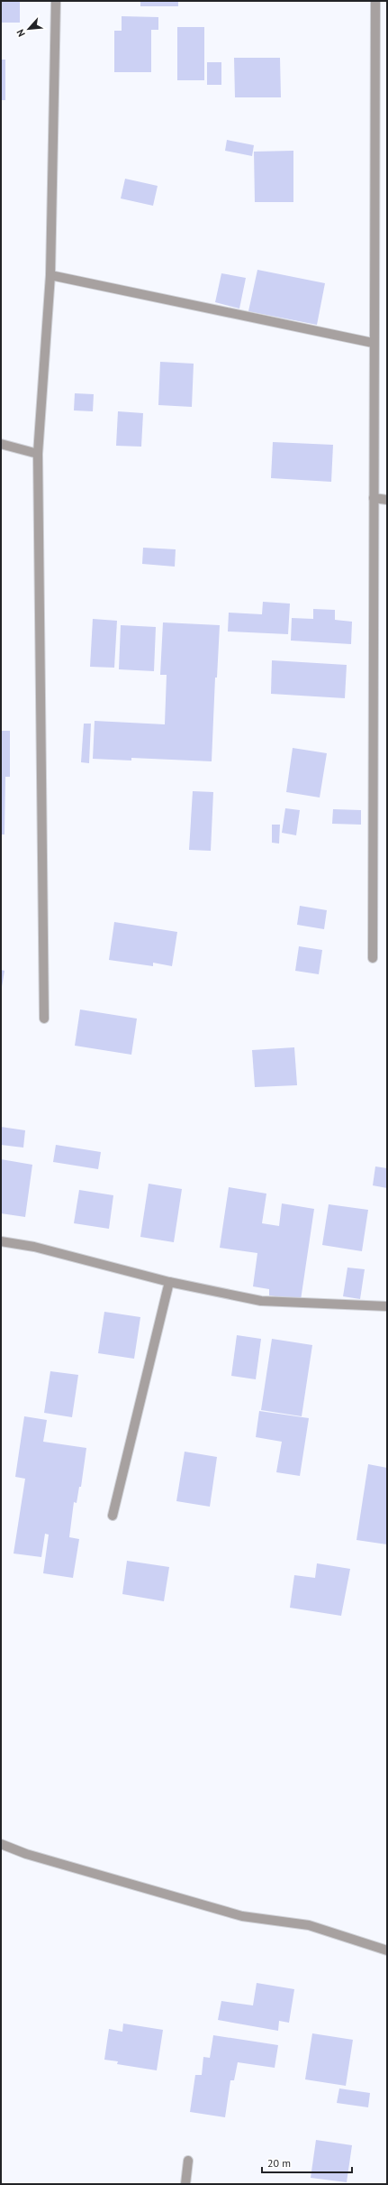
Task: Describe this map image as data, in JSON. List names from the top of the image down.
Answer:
{
  "scale_bar": "20 m",
  "north": "bottom left"
}
